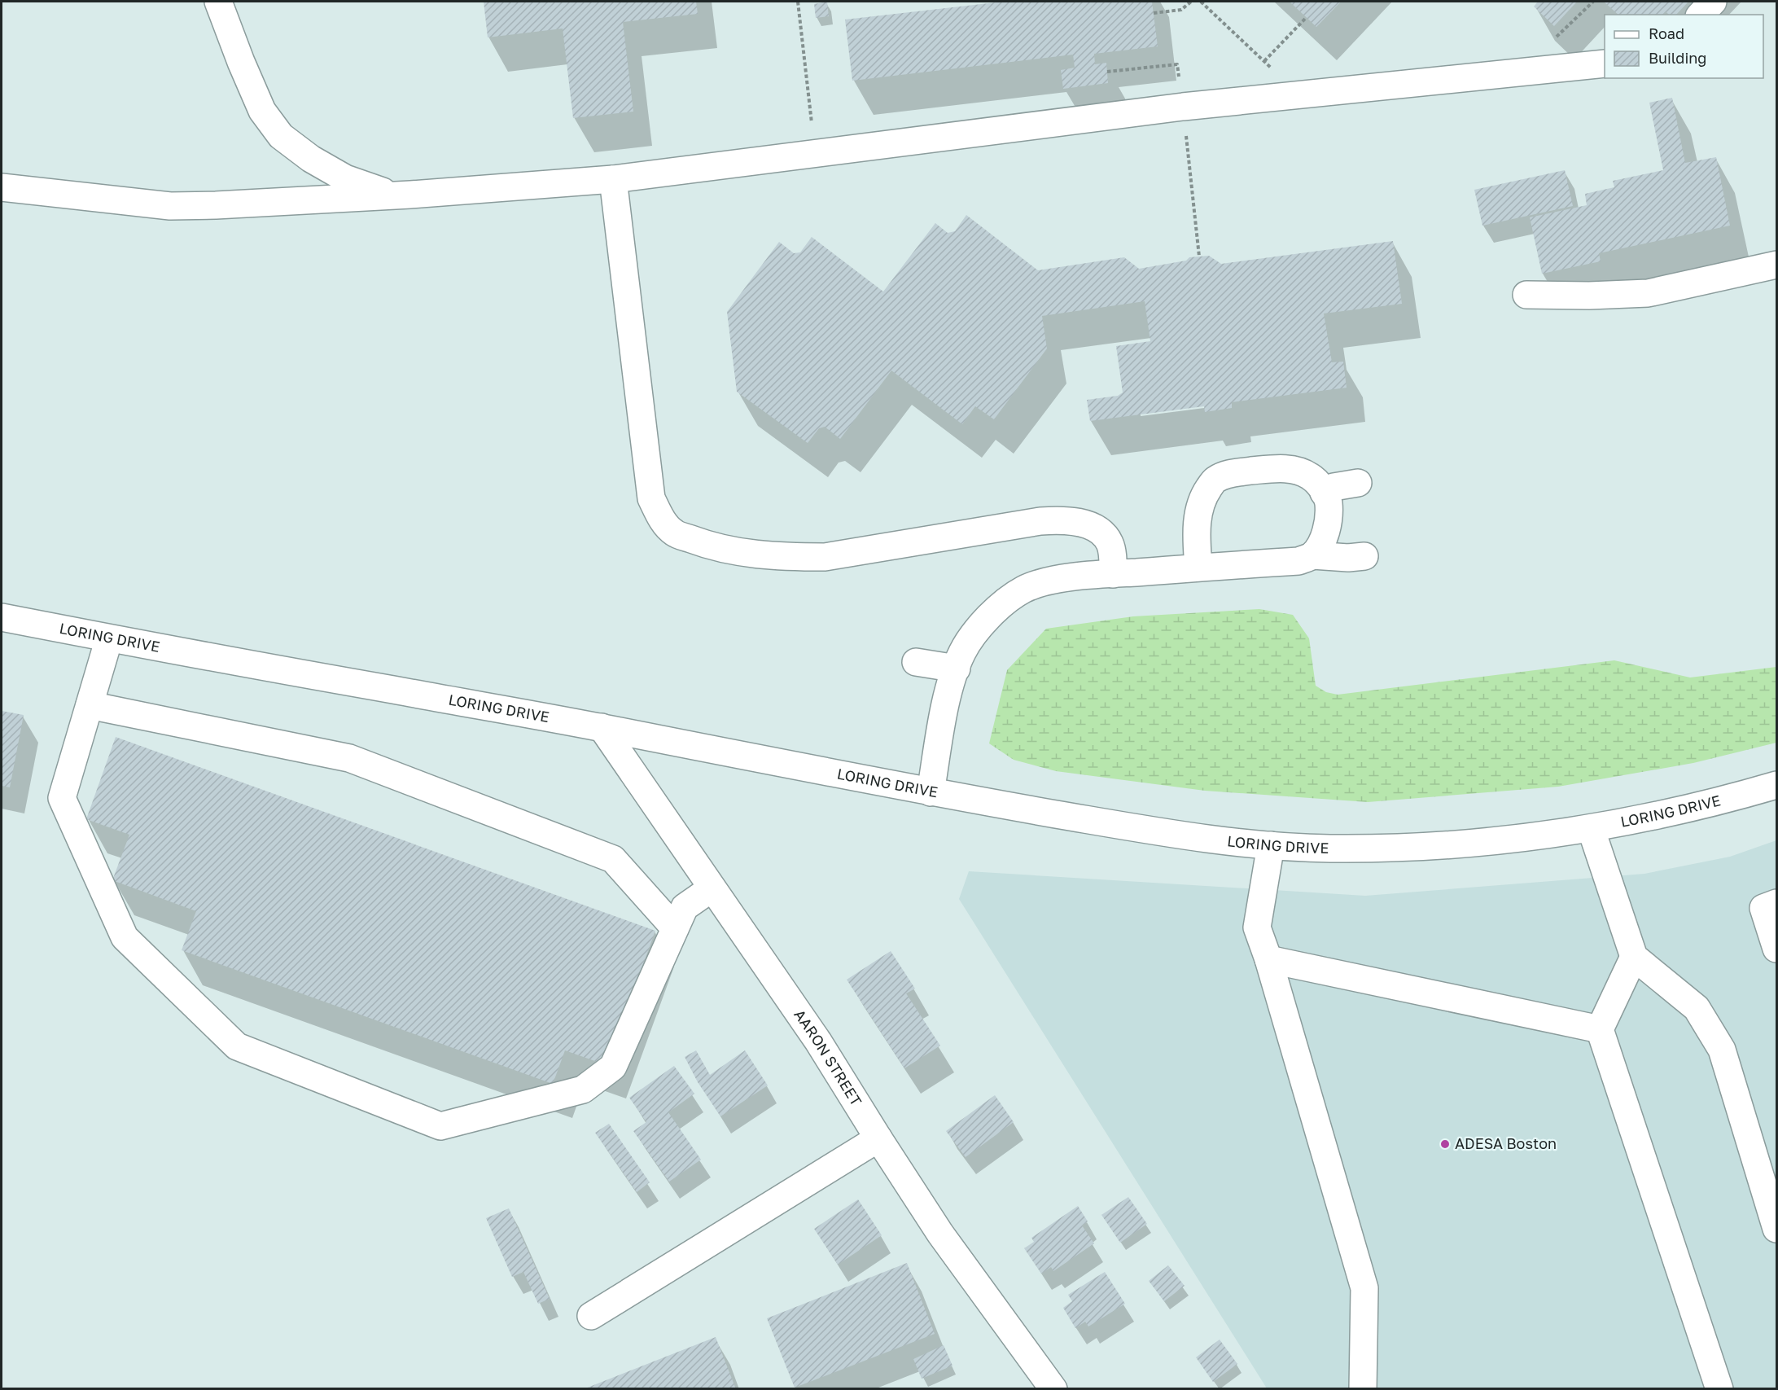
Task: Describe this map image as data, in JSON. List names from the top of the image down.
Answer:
{
  "streets": {
    "street": ["LORING DRIVE", "AARON STREET"]
  },
  "crossings": [
    ["LORING DRIVE", "AARON STREET"]
  ],
  "places": ["ADESA Boston"],
  "legend": ["Road", "Building"]
}
